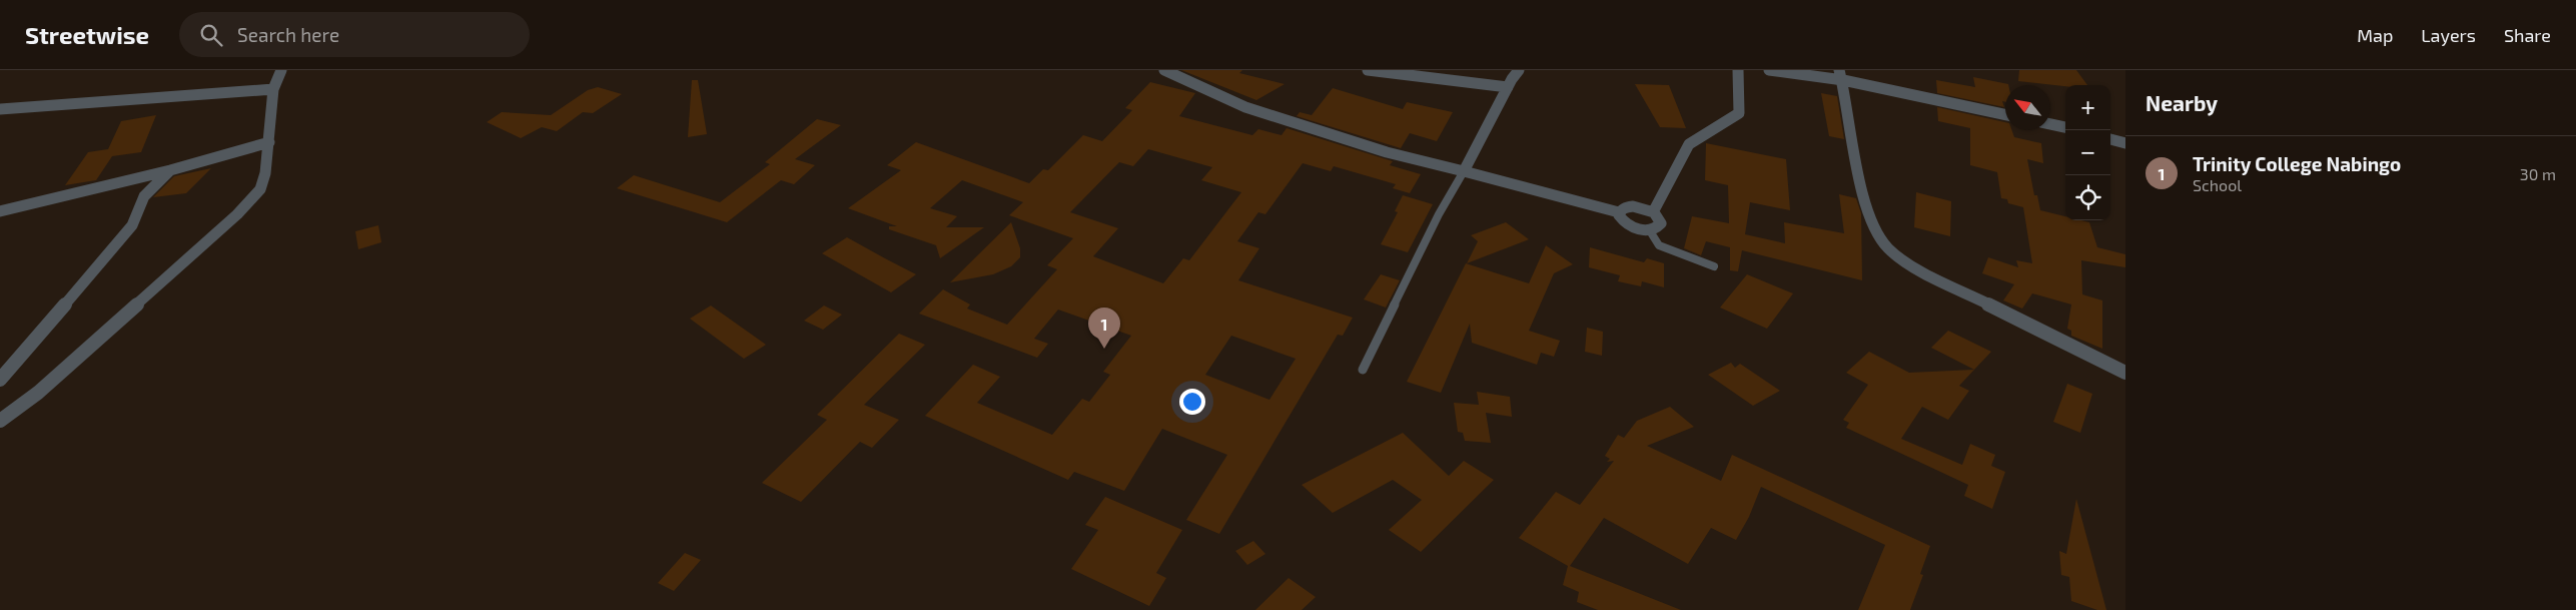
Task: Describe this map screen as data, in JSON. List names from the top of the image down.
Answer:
{
  "north": "top left",
  "page": {
    "header": "Streetwise",
    "search": "Search here",
    "nav": ["Map", "Layers", "Share"],
    "heading": "Nearby",
    "map_buttons": ["+", "−"],
    "list": [
      {
        "mark": "1",
        "name": "Trinity College Nabingo",
        "note": "School",
        "value": "30 m"
      }
    ],
    "pins": "1"
  }
}
